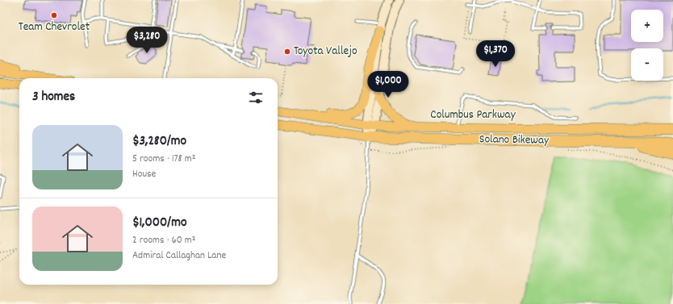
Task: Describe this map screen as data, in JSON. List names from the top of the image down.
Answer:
{
  "streets": {
    "highway": ["Columbus Parkway"],
    "path": ["Solano Bikeway"]
  },
  "places": ["Team Chevrolet", "Toyota Vallejo"],
  "page": {
    "map_buttons": ["+", "−"],
    "price": ["$3,280", "$1,370", "$1,000"],
    "heading": "3 homes",
    "list": [
      {
        "name": "$3,280/mo",
        "note": "5 rooms · 178 m² · House"
      },
      {
        "name": "$1,000/mo",
        "note": "2 rooms · 60 m² · Admiral Callaghan Lane"
      }
    ]
  }
}
